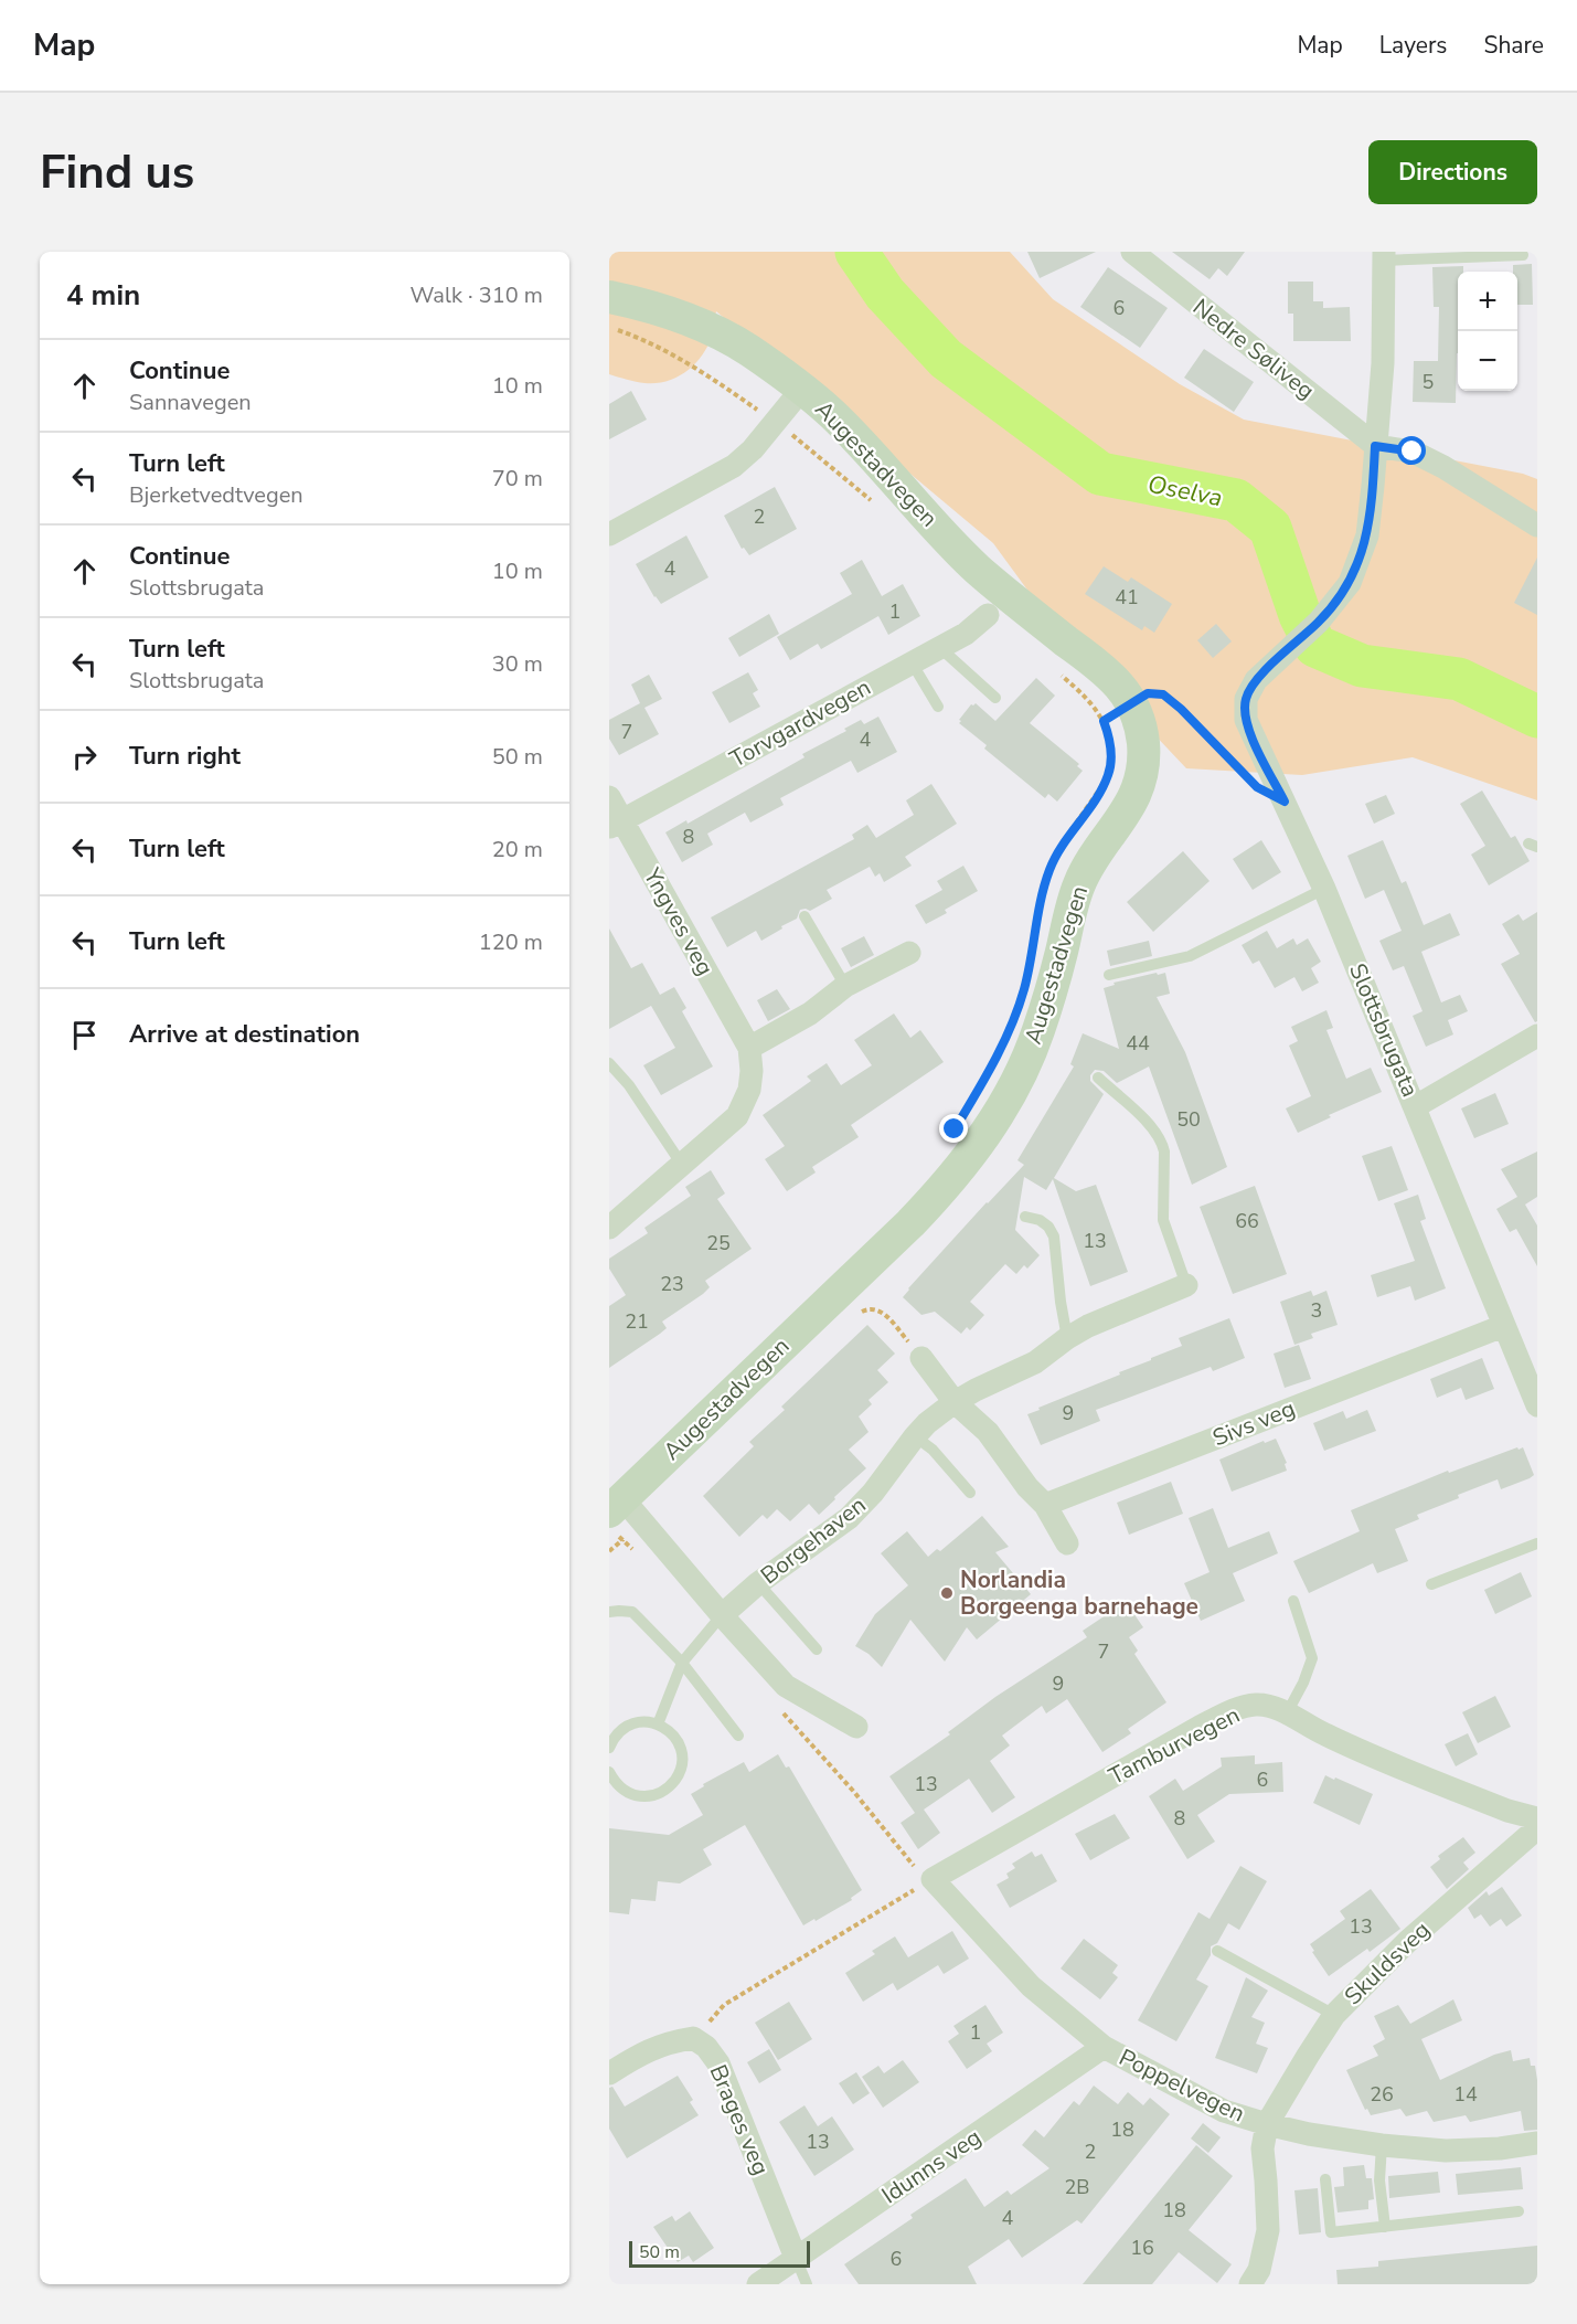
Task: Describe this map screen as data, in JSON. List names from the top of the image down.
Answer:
{
  "streets": {
    "main road": ["Augestadvegen"],
    "street": [
      "Nedre Søliveg",
      "Torvgardvegen",
      "Yngves veg",
      "Slottsbrugata",
      "Sivs veg",
      "Borgehaven",
      "Tamburvegen",
      "Skuldsveg",
      "Poppelvegen",
      "Brages veg",
      "Idunns veg"
    ]
  },
  "crossings": [
    ["Nedre Søliveg", "Slottsbrugata"],
    ["Torvgardvegen", "Yngves veg"],
    ["Slottsbrugata", "Sivs veg"],
    ["Tamburvegen", "Poppelvegen"],
    ["Skuldsveg", "Poppelvegen"],
    ["Poppelvegen", "Idunns veg"],
    ["Brages veg", "Idunns veg"]
  ],
  "water": ["Oselva"],
  "places": ["Norlandia Borgeenga barnehage"],
  "house_numbers": [
    "6",
    "5",
    "2",
    "4",
    "41",
    "1",
    "7",
    "4",
    "8",
    "44",
    "50",
    "66",
    "13",
    "25",
    "23",
    "3",
    "21",
    "9",
    "7",
    "9",
    "6",
    "13",
    "8",
    "13",
    "1",
    "26",
    "14",
    "18",
    "13",
    "2",
    "2B",
    "18",
    "4",
    "16",
    "6"
  ],
  "scale_bar": "50 m",
  "page": {
    "header": "Map",
    "nav": ["Map", "Layers", "Share"],
    "buttons": "Directions",
    "title": "Find us",
    "heading": ["4 min", "Walk · 310 m"],
    "map_buttons": ["+", "−"],
    "list": [
      ["Continue", "Sannavegen", "10 m"],
      ["Turn left", "Bjerketvedtvegen", "70 m"],
      ["Continue", "Slottsbrugata", "10 m"],
      ["Turn left", "Slottsbrugata", "30 m"],
      ["Turn right", "50 m"],
      ["Turn left", "20 m"],
      ["Turn left", "120 m"],
      "Arrive at destination"
    ],
    "scale": "50 m"
  }
}
